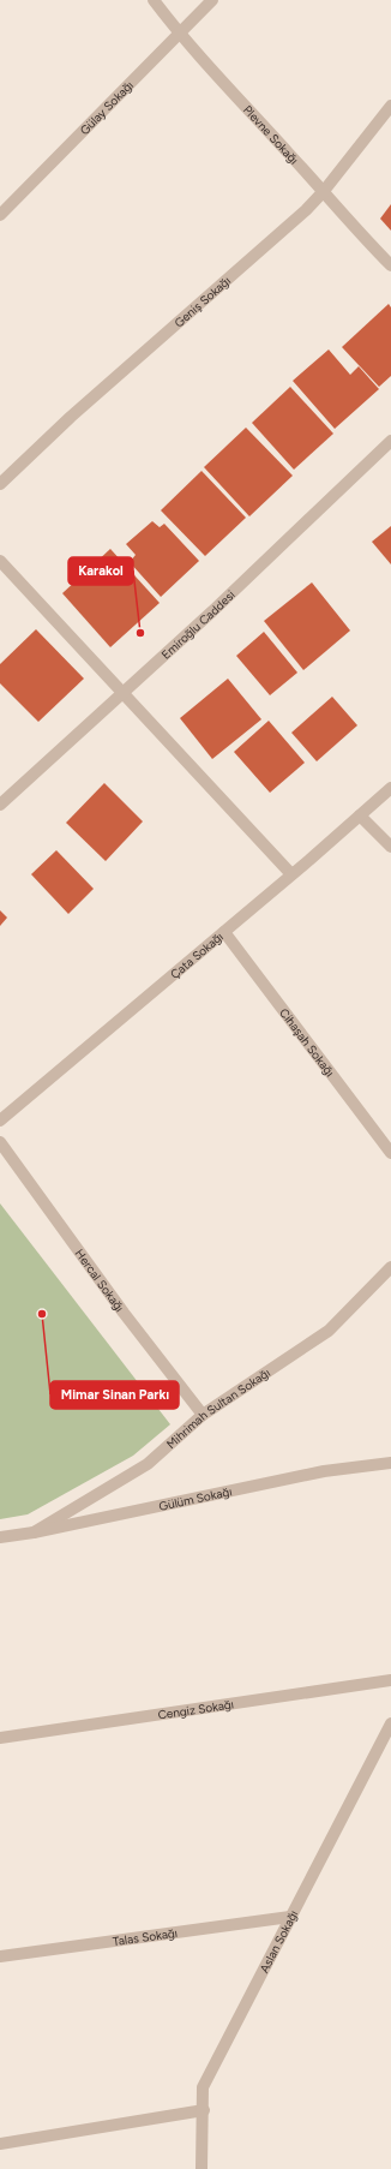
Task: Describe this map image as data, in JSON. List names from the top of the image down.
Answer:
{
  "streets": {
    "street": [
      "Gülay Sokağı",
      "Plevne Sokağı",
      "Geniş Sokağı",
      "Emiroğlu Caddesi",
      "Çata Sokağı",
      "Cihaşah Sokağı",
      "Hercal Sokağı",
      "Mihrimah Sultan Sokağı",
      "Gülüm Sokağı",
      "Cengiz Sokağı",
      "Talas Sokağı",
      "Aslan Sokağı"
    ]
  },
  "crossings": [
    ["Gülay Sokağı", "Plevne Sokağı"],
    ["Plevne Sokağı", "Geniş Sokağı"],
    ["Çata Sokağı", "Cihaşah Sokağı"],
    ["Hercal Sokağı", "Mihrimah Sultan Sokağı"],
    ["Mihrimah Sultan Sokağı", "Gülüm Sokağı"],
    ["Talas Sokağı", "Aslan Sokağı"]
  ],
  "places": ["Karakol", "Mimar Sinan Parkı"]
}
